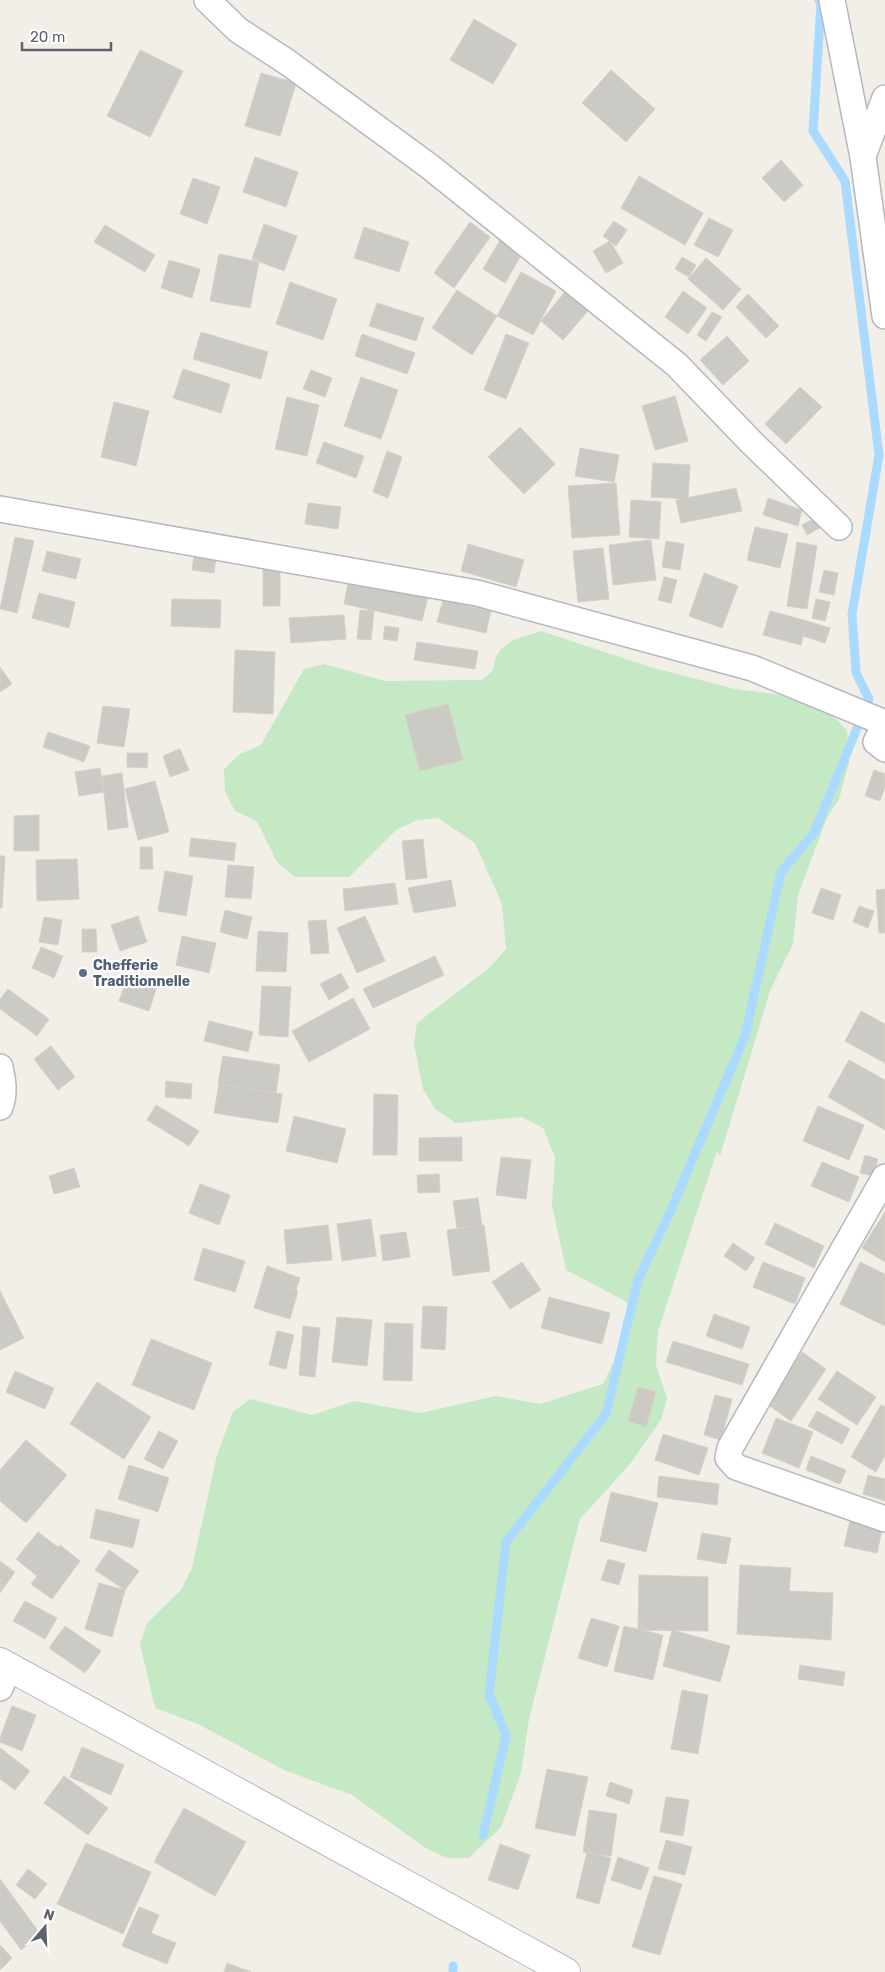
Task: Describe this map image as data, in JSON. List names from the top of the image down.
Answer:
{
  "places": ["Chefferie Traditionnelle"],
  "scale_bar": "20 m",
  "north": "top"
}
